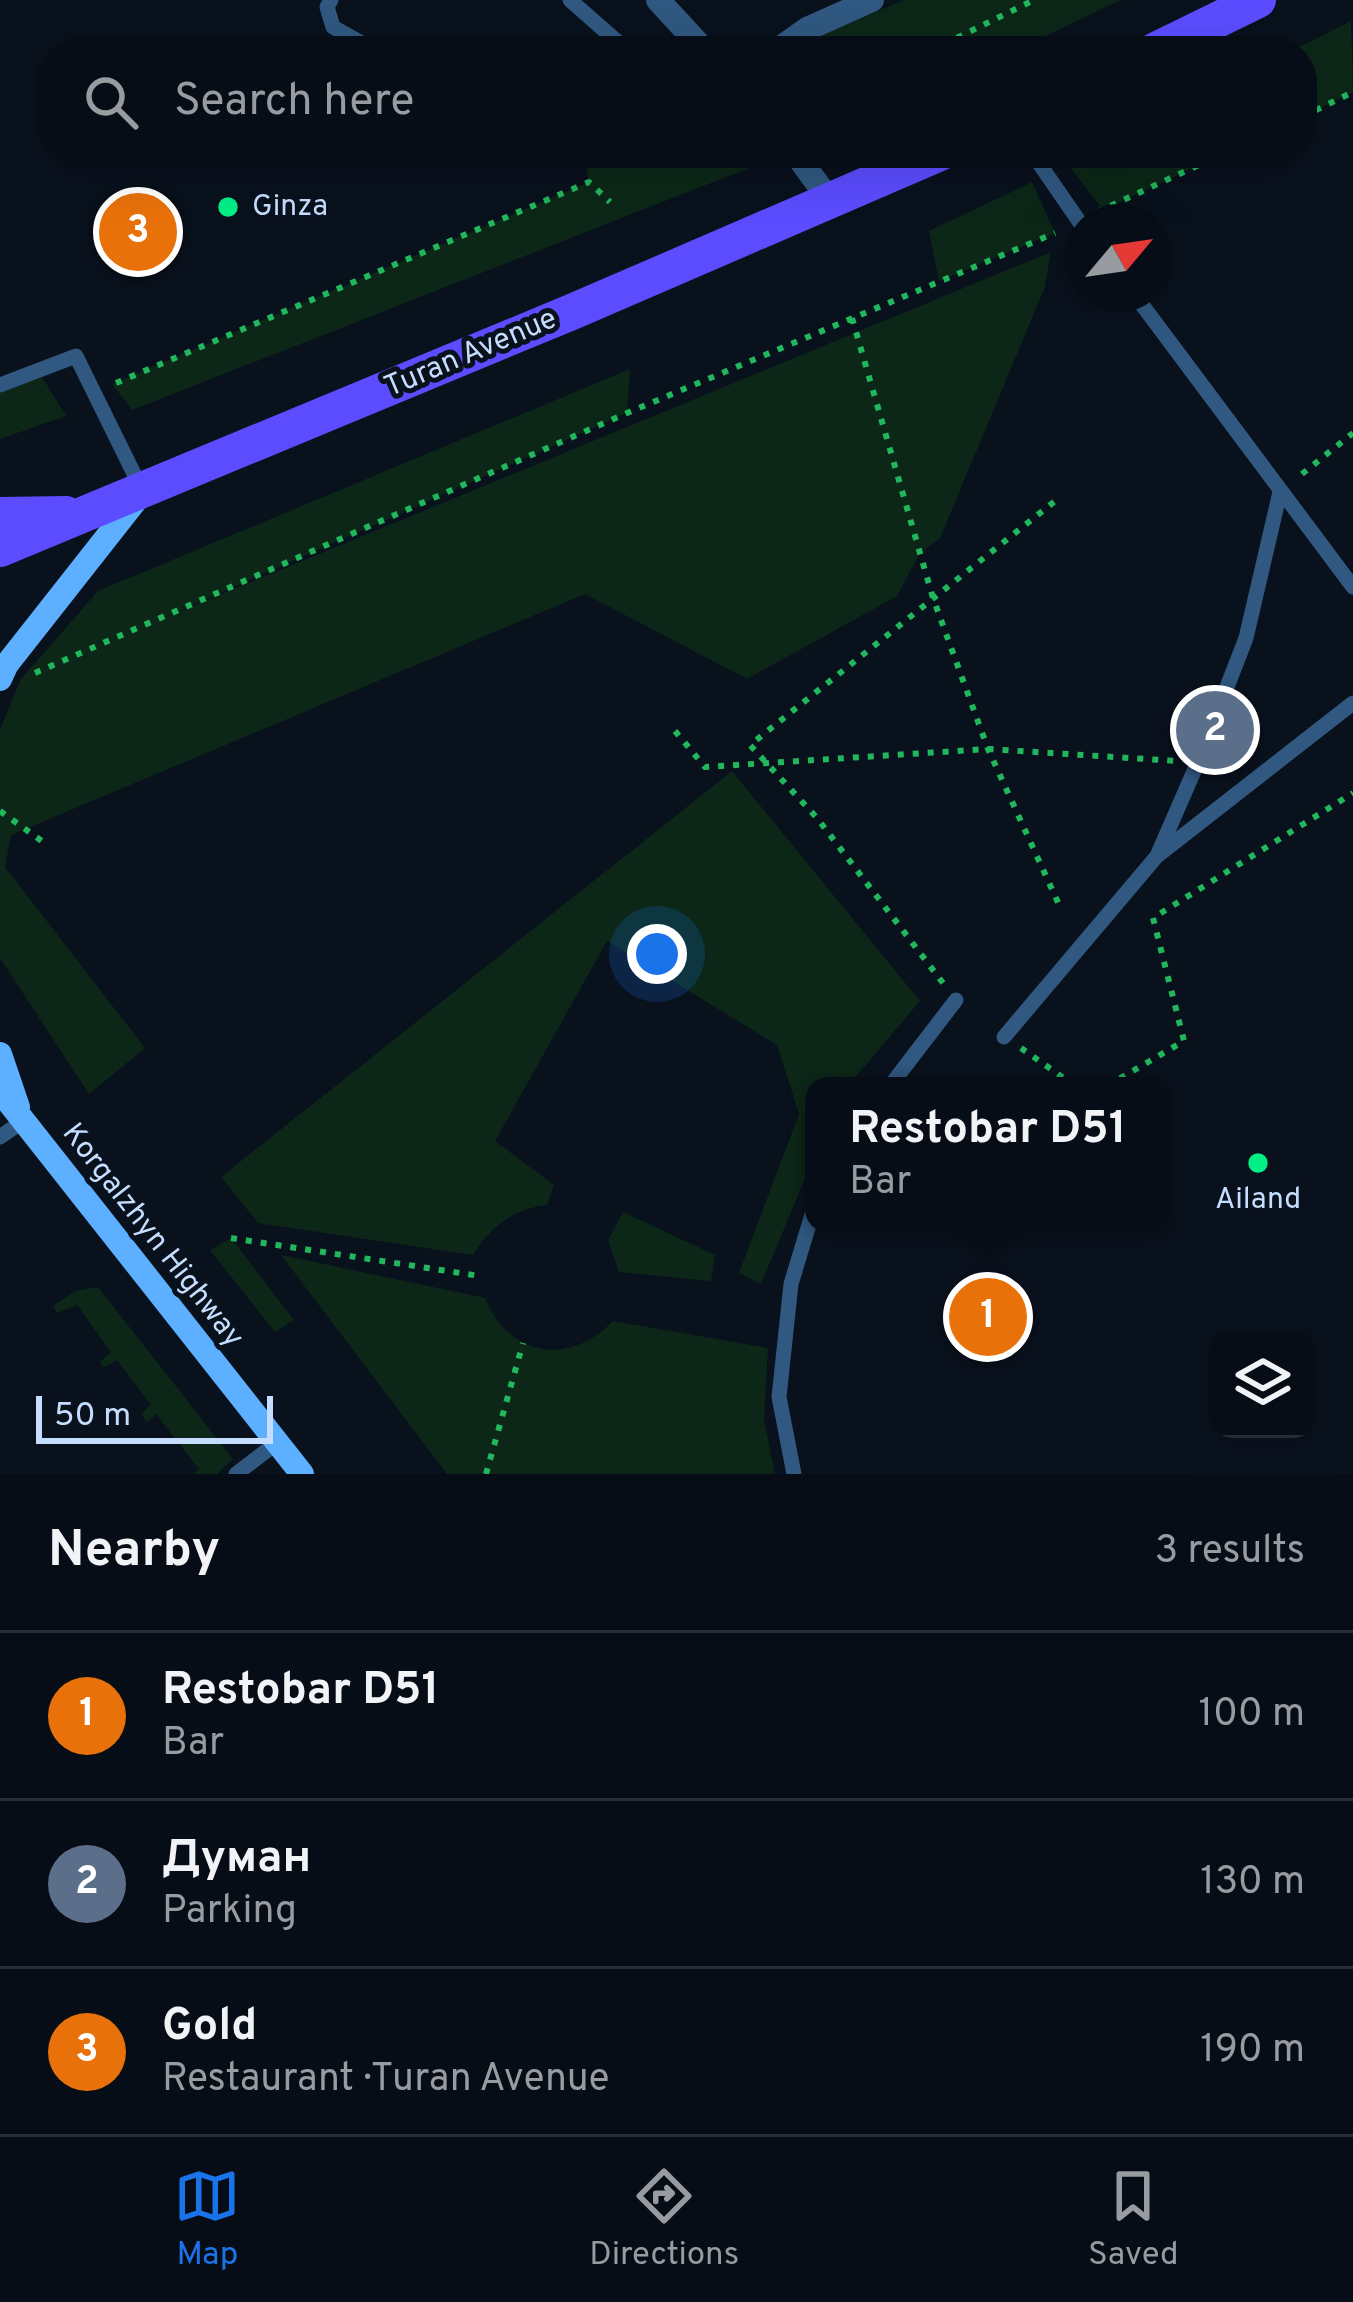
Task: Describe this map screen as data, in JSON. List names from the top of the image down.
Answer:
{
  "streets": {
    "main road": ["Turan Avenue", "Korgalzhyn Highway"]
  },
  "places": ["Ginza", "Ailand"],
  "scale_bar": "50 m",
  "north": "top right",
  "page": {
    "search": "Search here",
    "pins": ["3", "2", "1"],
    "popup": ["Restobar D51", "Bar"],
    "scale": "50 m",
    "heading": ["Nearby", "3 results"],
    "list": [
      {
        "mark": "1",
        "name": "Restobar D51",
        "note": "Bar",
        "value": "100 m"
      },
      {
        "mark": "2",
        "name": "Думан",
        "note": "Parking",
        "value": "130 m"
      },
      {
        "mark": "3",
        "name": "Gold",
        "note": "Restaurant · Turan Avenue",
        "value": "190 m"
      }
    ],
    "nav": ["Map", "Directions", "Saved"]
  }
}
